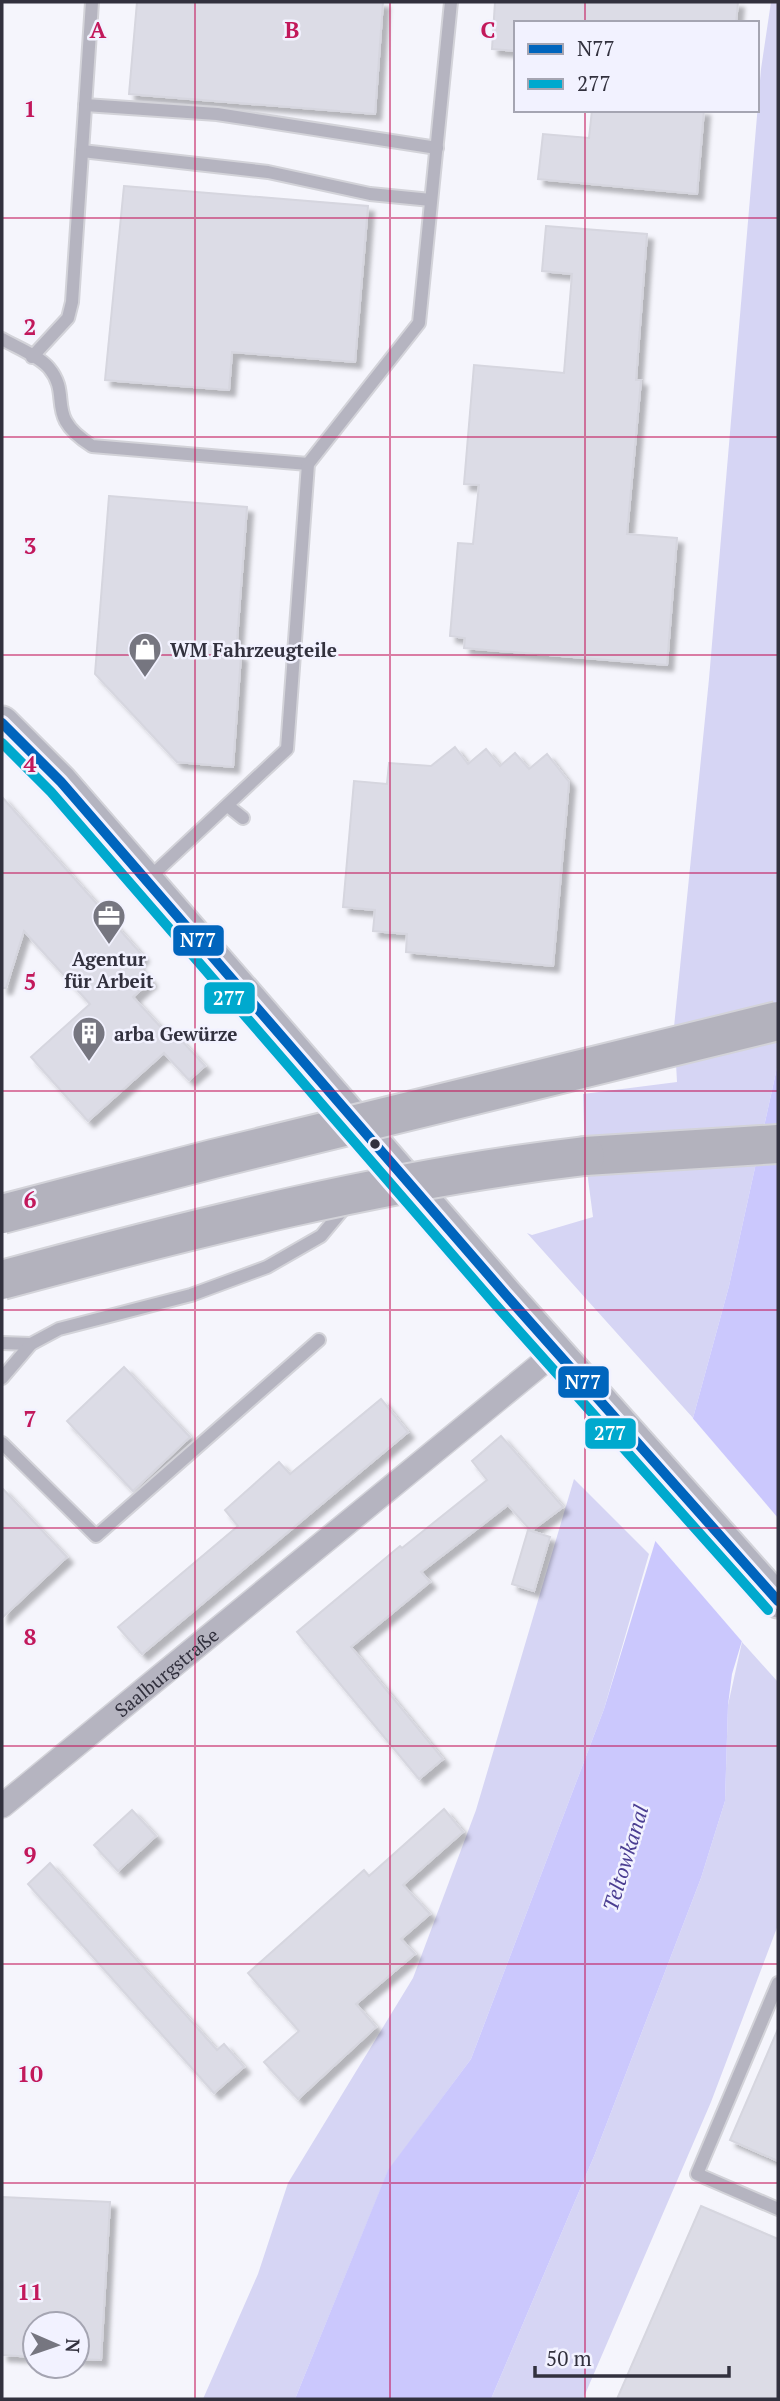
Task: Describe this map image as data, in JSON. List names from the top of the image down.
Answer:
{
  "streets": {
    "street": ["Saalburgstraße"]
  },
  "water": ["Teltowkanal"],
  "places": {
    "shop": ["WM Fahrzeugteile"],
    "office": ["Agentur für Arbeit"],
    "building": ["arba Gewürze"]
  },
  "lines": ["transit line N77", "transit line 277"],
  "legend": ["N77", "277"],
  "scale_bar": "50 m",
  "north": "right",
  "grid": {
    "columns": ["A", "B", "C"],
    "rows": [
      "1",
      "2",
      "3",
      "4",
      "5",
      "6",
      "7",
      "8",
      "9",
      "10",
      "11"
    ]
  }
}
